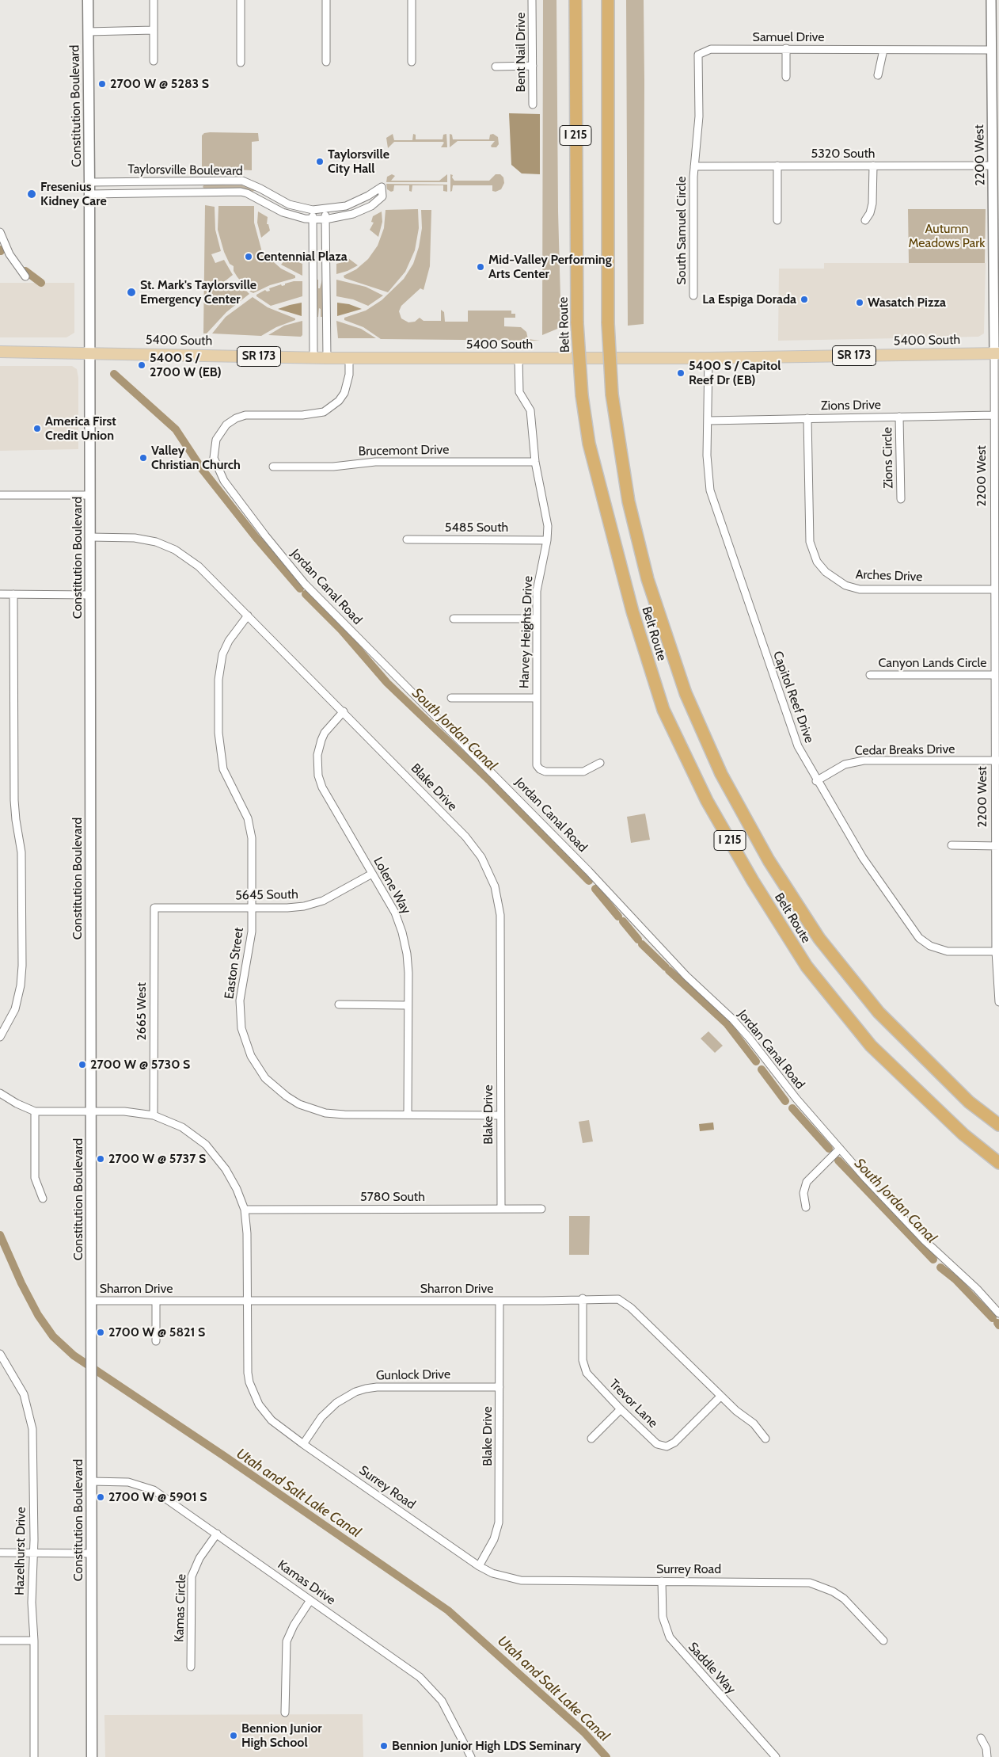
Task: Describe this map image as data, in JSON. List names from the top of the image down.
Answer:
{
  "streets": {
    "highway": ["I 215", "Belt Route"],
    "main road": ["Constitution Boulevard", "5400 South", "SR 173"],
    "street": [
      "Samuel Drive",
      "Bent Nail Drive",
      "5320 South",
      "2200 West",
      "Taylorsville Boulevard",
      "South Samuel Circle",
      "Zions Drive",
      "Brucemont Drive",
      "Zions Circle",
      "5485 South",
      "Arches Drive",
      "Jordan Canal Road",
      "Harvey Heights Drive",
      "Canyon Lands Circle",
      "Capitol Reef Drive",
      "Cedar Breaks Drive",
      "Blake Drive",
      "Lolene Way",
      "5645 South",
      "Easton Street",
      "2665 West",
      "5780 South",
      "Sharron Drive",
      "Gunlock Drive",
      "Trevor Lane",
      "Surrey Road",
      "Hazelhurst Drive",
      "Kamas Drive",
      "Kamas Circle",
      "Saddle Way"
    ]
  },
  "crossings": [
    ["Samuel Drive", "5320 South"],
    ["Samuel Drive", "2200 West"],
    ["Samuel Drive", "South Samuel Circle"],
    ["Constitution Boulevard", "Taylorsville Boulevard"],
    ["Constitution Boulevard", "5400 South"],
    ["Constitution Boulevard", "Blake Drive"],
    ["Constitution Boulevard", "Sharron Drive"],
    ["Constitution Boulevard", "Surrey Road"],
    ["Constitution Boulevard", "Kamas Drive"],
    ["5320 South", "2200 West"],
    ["5320 South", "South Samuel Circle"],
    ["2200 West", "5400 South"],
    ["2200 West", "Zions Drive"],
    ["2200 West", "Arches Drive"],
    ["2200 West", "Canyon Lands Circle"],
    ["2200 West", "Capitol Reef Drive"],
    ["2200 West", "Cedar Breaks Drive"],
    ["5400 South", "Jordan Canal Road"],
    ["5400 South", "Harvey Heights Drive"],
    ["5400 South", "Capitol Reef Drive"],
    ["Zions Drive", "Zions Circle"],
    ["Zions Drive", "Arches Drive"],
    ["Zions Drive", "Capitol Reef Drive"],
    ["Brucemont Drive", "Harvey Heights Drive"],
    ["5485 South", "Harvey Heights Drive"],
    ["Capitol Reef Drive", "Cedar Breaks Drive"],
    ["Blake Drive", "Lolene Way"],
    ["Blake Drive", "Easton Street"],
    ["Blake Drive", "5780 South"],
    ["Blake Drive", "Sharron Drive"],
    ["Blake Drive", "Gunlock Drive"],
    ["Blake Drive", "Surrey Road"],
    ["Lolene Way", "5645 South"],
    ["Lolene Way", "Easton Street"],
    ["5645 South", "Easton Street"],
    ["5645 South", "2665 West"],
    ["2665 West", "Surrey Road"],
    ["5780 South", "Surrey Road"],
    ["Sharron Drive", "Trevor Lane"],
    ["Sharron Drive", "Surrey Road"],
    ["Gunlock Drive", "Surrey Road"],
    ["Surrey Road", "Saddle Way"],
    ["Kamas Drive", "Kamas Circle"]
  ],
  "water": ["South Jordan Canal", "Utah and Salt Lake Canal"],
  "parks": ["Autumn Meadows Park"],
  "places": [
    "2700 W @ 5283 S",
    "Taylorsville City Hall",
    "Fresenius Kidney Care",
    "Centennial Plaza",
    "Mid-Valley Performing Arts Center",
    "St. Mark's Taylorsville Emergency Center",
    "La Espiga Dorada",
    "Wasatch Pizza",
    "5400 S / 2700 W (EB)",
    "5400 S / Capitol Reef Dr (EB)",
    "America First Credit Union",
    "Valley Christian Church",
    "2700 W @ 5730 S",
    "2700 W @ 5737 S",
    "2700 W @ 5821 S",
    "2700 W @ 5901 S",
    "Bennion Junior High School",
    "Bennion Junior High LDS Seminary"
  ]
}
